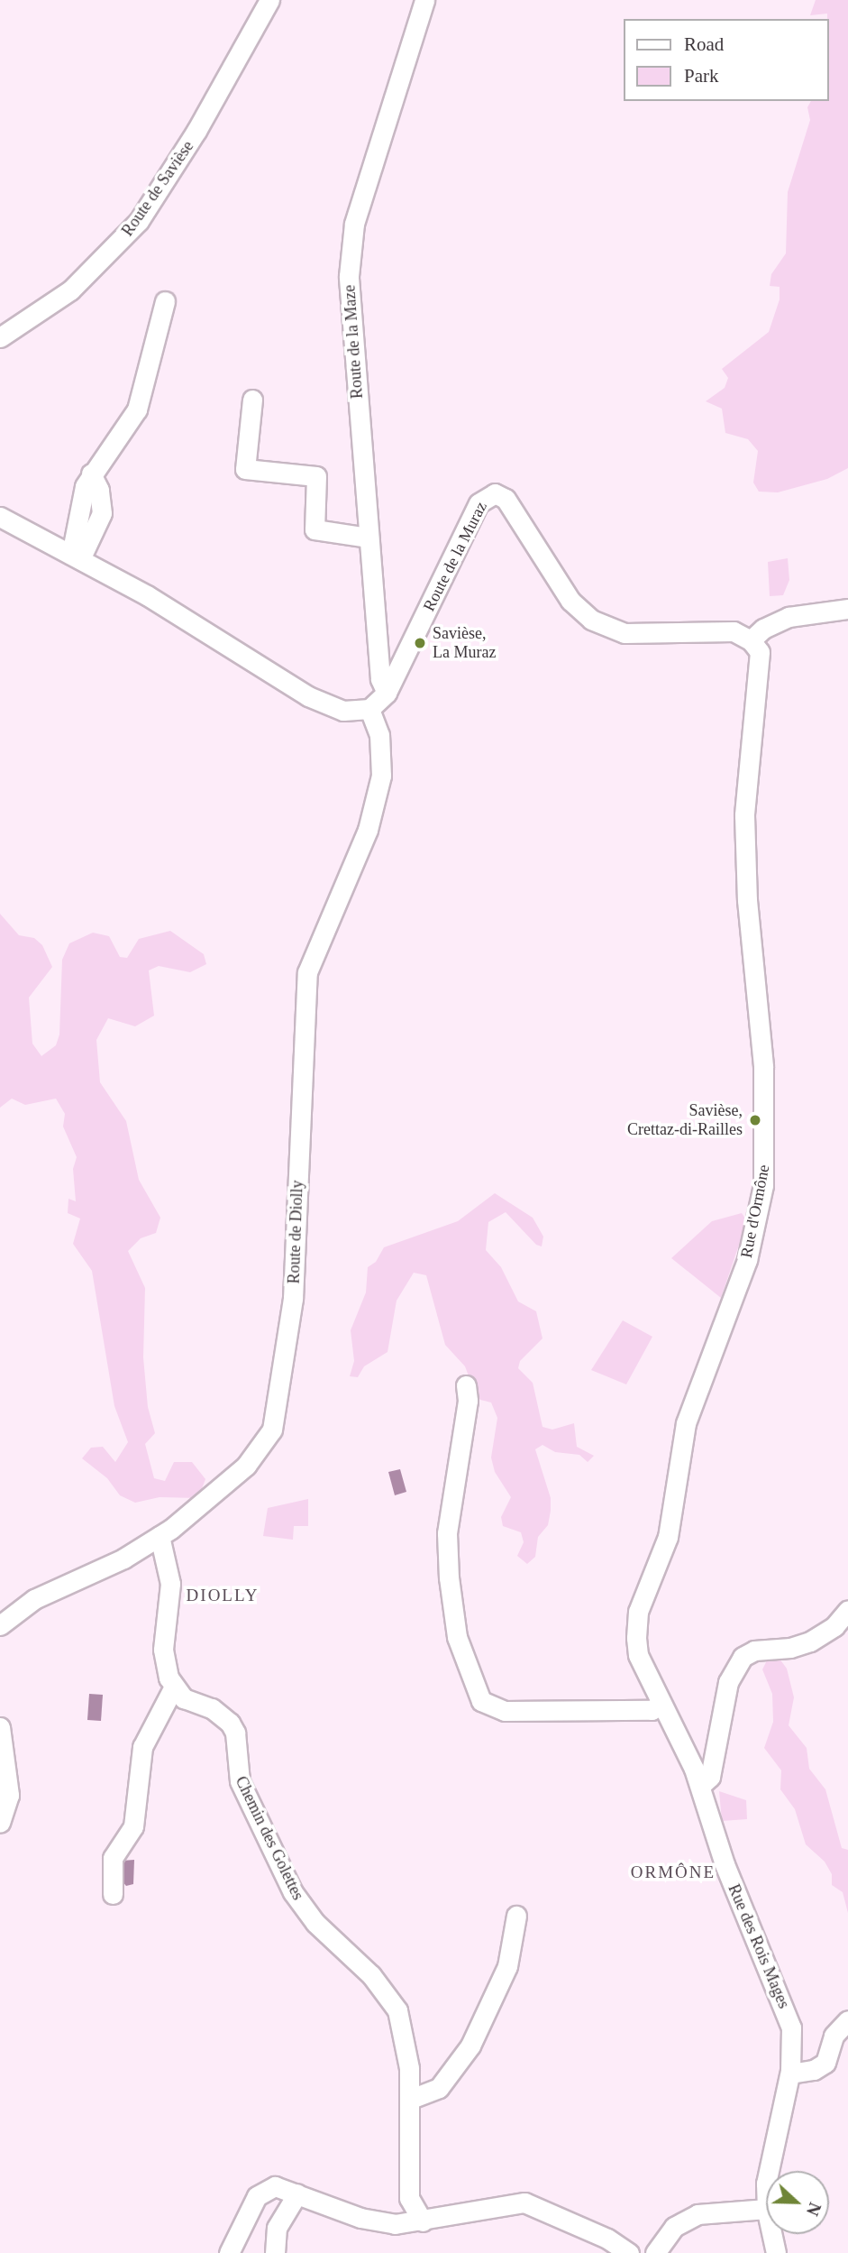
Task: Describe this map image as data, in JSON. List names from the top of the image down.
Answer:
{
  "streets": {
    "street": [
      "Route de Savièse",
      "Route de la Maze",
      "Route de la Muraz",
      "Rue d'Ormône",
      "Route de Diolly",
      "Chemin des Golettes",
      "Rue des Rois Mages"
    ]
  },
  "crossings": [
    ["Route de la Maze", "Route de la Muraz"],
    ["Route de la Muraz", "Rue d'Ormône"],
    ["Route de la Muraz", "Route de Diolly"],
    ["Rue d'Ormône", "Rue des Rois Mages"]
  ],
  "districts": ["DIOLLY", "ORMÔNE"],
  "places": ["Savièse, La Muraz", "Savièse, Crettaz-di-Railles"],
  "legend": ["Road", "Park"],
  "north": "right"
}
